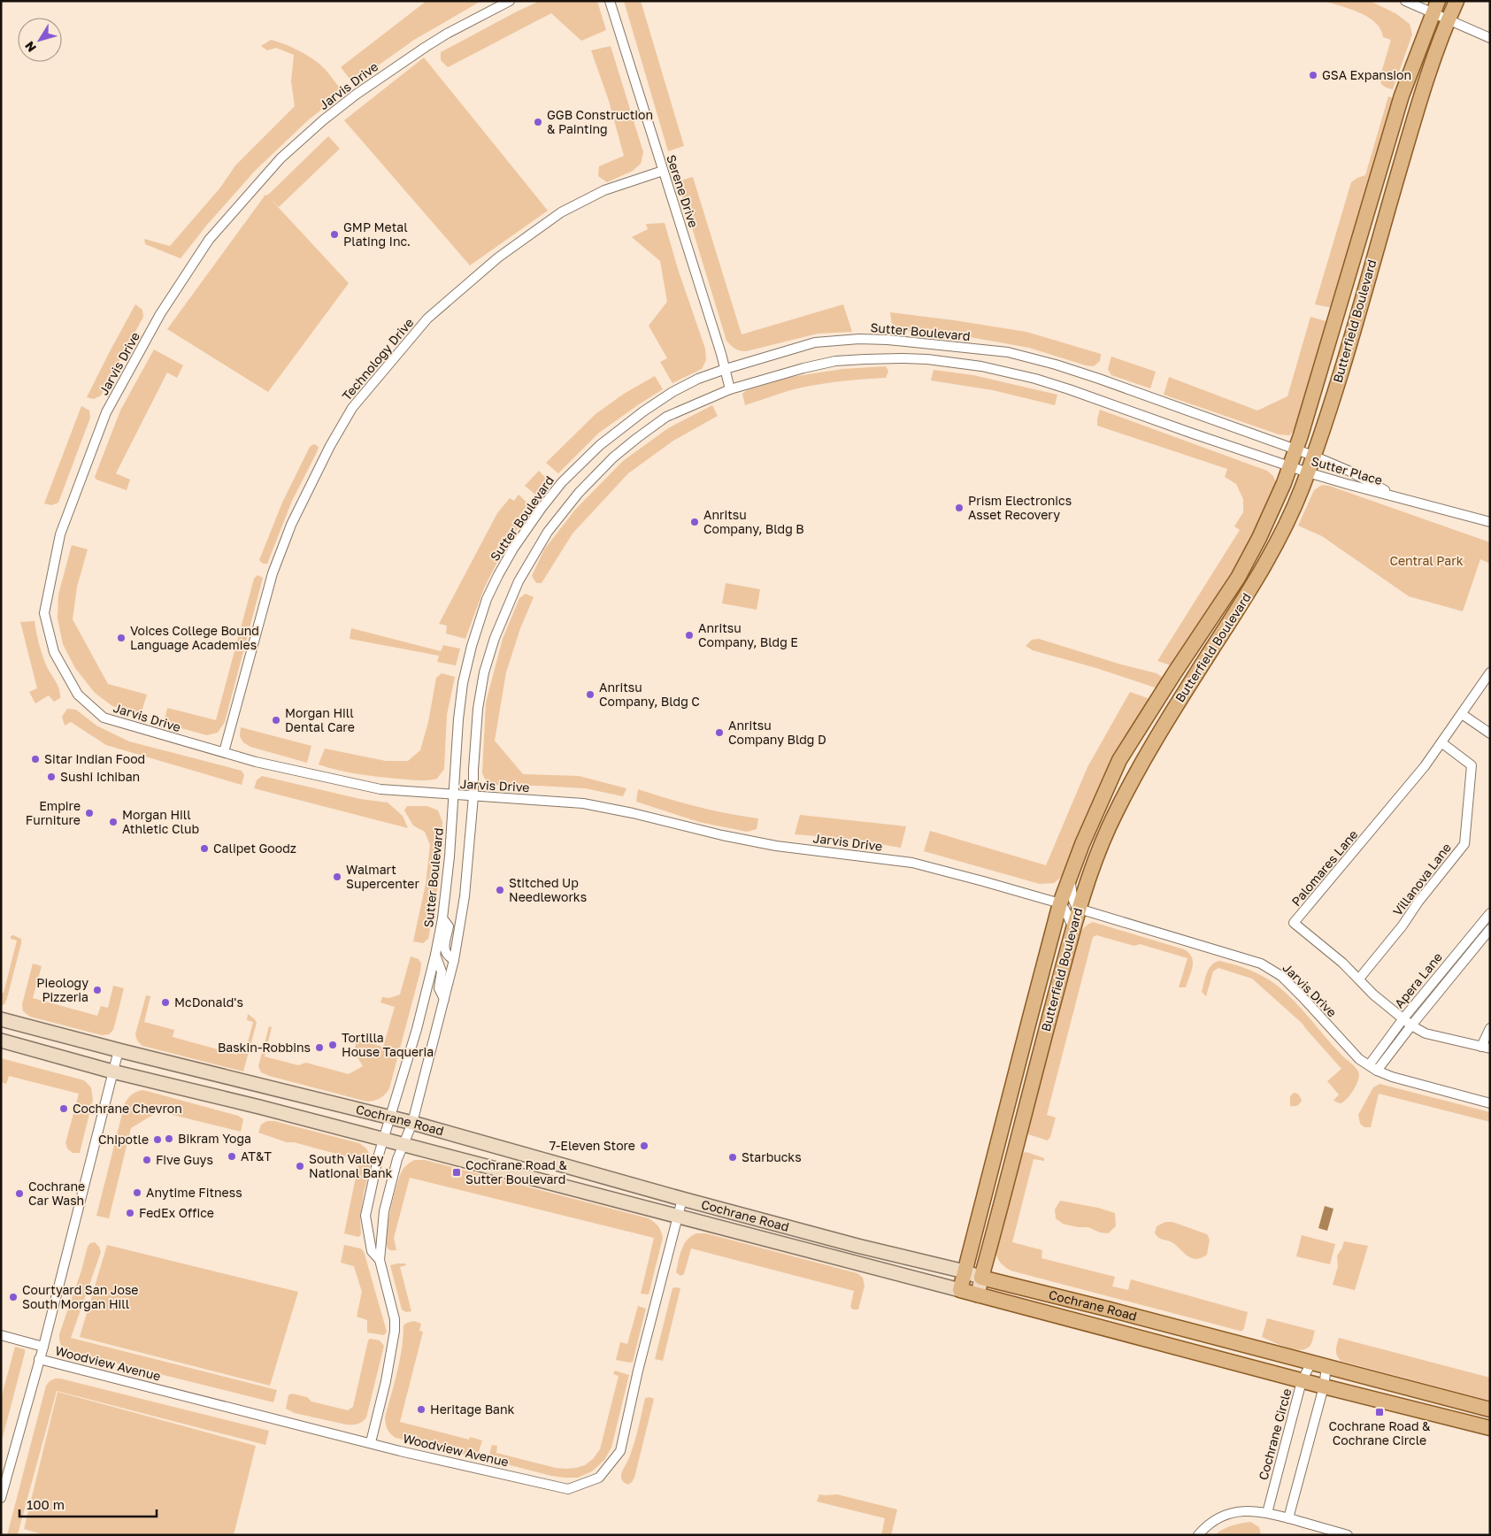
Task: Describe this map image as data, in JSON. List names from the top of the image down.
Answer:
{
  "streets": {
    "main road": ["Butterfield Boulevard", "Cochrane Road"],
    "street": [
      "Jarvis Drive",
      "Serene Drive",
      "Sutter Boulevard",
      "Technology Drive",
      "Sutter Place",
      "Palomares Lane",
      "Villanova Lane",
      "Apera Lane",
      "Woodview Avenue",
      "Cochrane Circle"
    ]
  },
  "crossings": [
    ["Jarvis Drive", "Butterfield Boulevard"],
    ["Jarvis Drive", "Sutter Boulevard"],
    ["Jarvis Drive", "Technology Drive"],
    ["Jarvis Drive", "Apera Lane"],
    ["Serene Drive", "Sutter Boulevard"],
    ["Serene Drive", "Technology Drive"],
    ["Butterfield Boulevard", "Sutter Boulevard"],
    ["Butterfield Boulevard", "Sutter Place"],
    ["Butterfield Boulevard", "Cochrane Road"],
    ["Sutter Boulevard", "Sutter Place"],
    ["Sutter Boulevard", "Cochrane Road"],
    ["Sutter Boulevard", "Woodview Avenue"],
    ["Palomares Lane", "Villanova Lane"],
    ["Palomares Lane", "Apera Lane"],
    ["Cochrane Road", "Woodview Avenue"],
    ["Cochrane Road", "Cochrane Circle"]
  ],
  "parks": ["Central Park"],
  "places": {
    "other": [
      "GSA Expansion",
      "GGB Construction & Painting",
      "GMP Metal Plating Inc.",
      "Prism Electronics Asset Recovery",
      "Anritsu Company, Bldg B",
      "Anritsu Company, Bldg E",
      "Voices College Bound Language Academies",
      "Anritsu Company, Bldg C",
      "Morgan Hill Dental Care",
      "Anritsu Company Bldg D",
      "Sitar Indian Food",
      "Sushi Ichiban",
      "Empire Furniture",
      "Morgan Hill Athletic Club",
      "Calipet Goodz",
      "Walmart Supercenter",
      "Stitched Up Needleworks",
      "Pieology Pizzeria",
      "McDonald's",
      "Tortilla House Taqueria",
      "Baskin-Robbins",
      "Cochrane Chevron",
      "Bikram Yoga",
      "Chipotle",
      "7-Eleven Store",
      "AT&T",
      "Starbucks",
      "Five Guys",
      "South Valley National Bank",
      "Anytime Fitness",
      "Cochrane Car Wash",
      "FedEx Office",
      "Courtyard San Jose South Morgan Hill",
      "Heritage Bank"
    ],
    "transit": ["Cochrane Road & Sutter Boulevard", "Cochrane Road & Cochrane Circle"]
  },
  "scale_bar": "100 m",
  "north": "bottom left"
}
